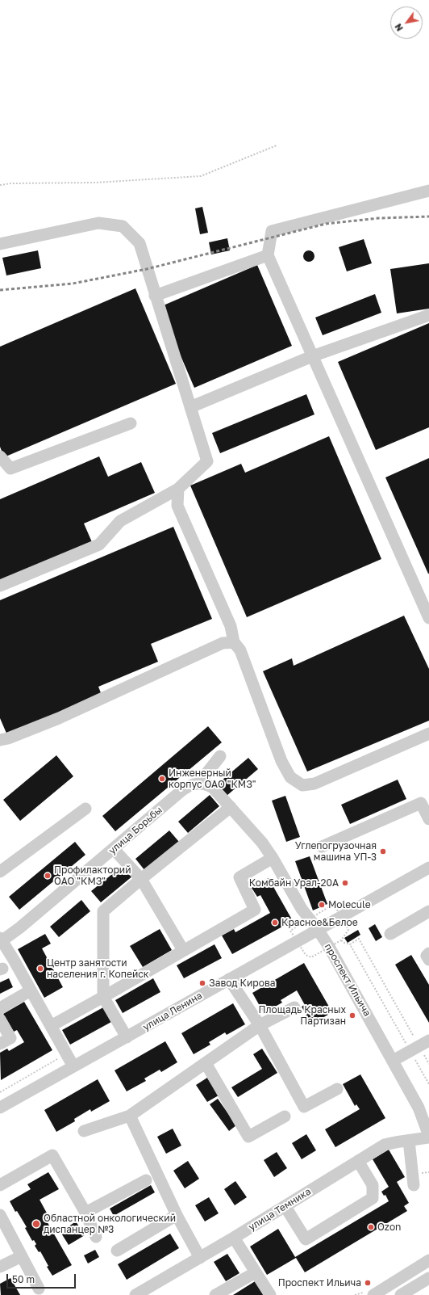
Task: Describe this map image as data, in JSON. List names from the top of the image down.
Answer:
{
  "streets": {
    "street": [
      "улица Борьбы",
      "проспект Ильича",
      "улица Ленина",
      "улица Темника"
    ]
  },
  "crossings": [
    ["улица Борьбы", "проспект Ильича"],
    ["проспект Ильича", "улица Ленина"],
    ["проспект Ильича", "улица Темника"]
  ],
  "places": [
    "Инженерный корпус ОАО \"КМЗ\"",
    "Углепогрузочная машина УП-3",
    "Профилакторий ОАО \"КМЗ\"",
    "Комбайн Урал-20А",
    "Molecule",
    "Красное&Белое",
    "Центр занятости населения г. Копейск",
    "Завод Кирова",
    "Площадь Красных Партизан",
    "Областной онкологический диспанцер №3",
    "Ozon",
    "Проспект Ильича"
  ],
  "scale_bar": "50 m",
  "north": "bottom left"
}
